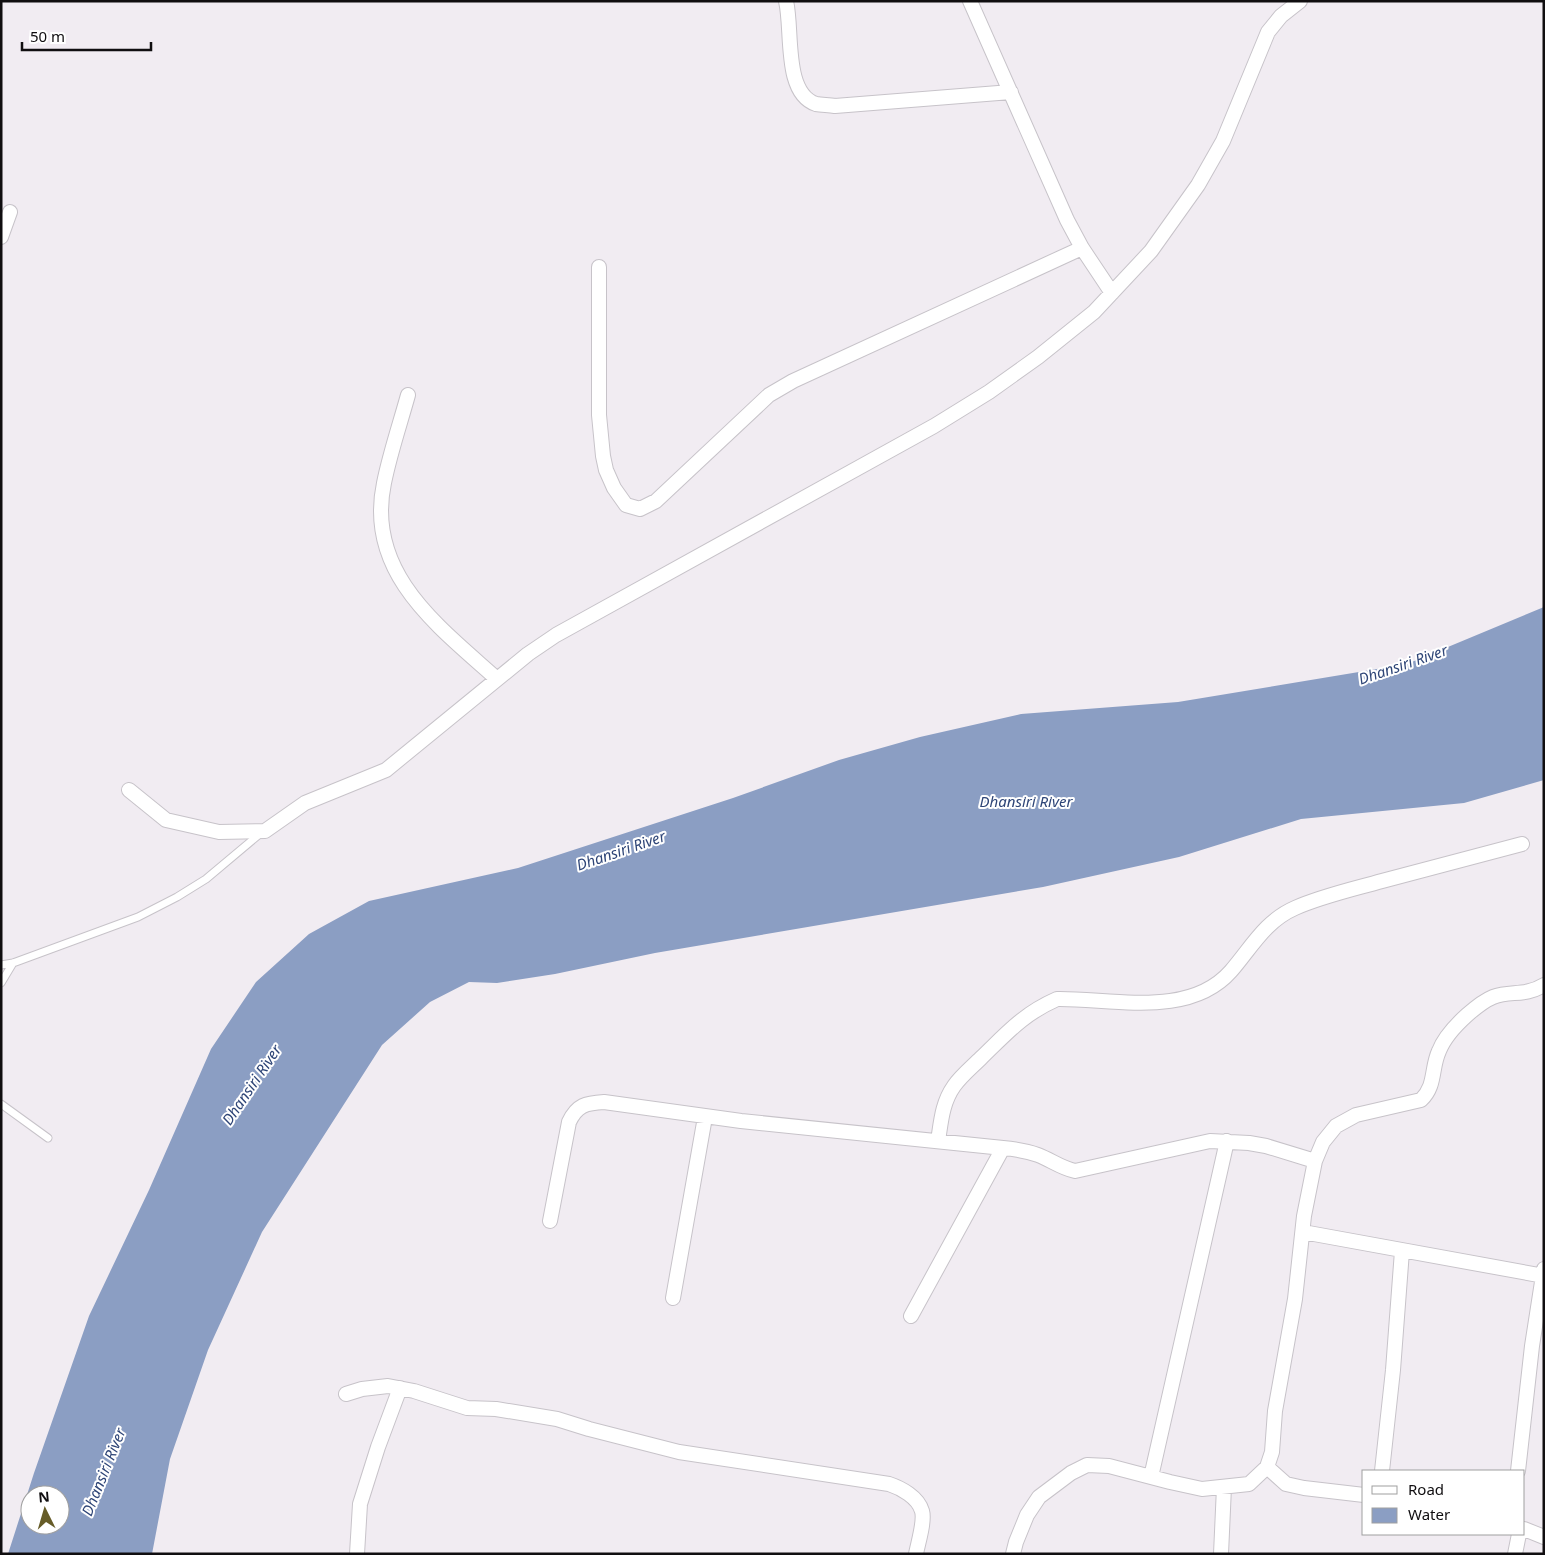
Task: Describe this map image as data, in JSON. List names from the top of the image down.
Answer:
{
  "water": ["Dhansiri River"],
  "legend": ["Road", "Water"],
  "scale_bar": "50 m",
  "north": "top"
}
